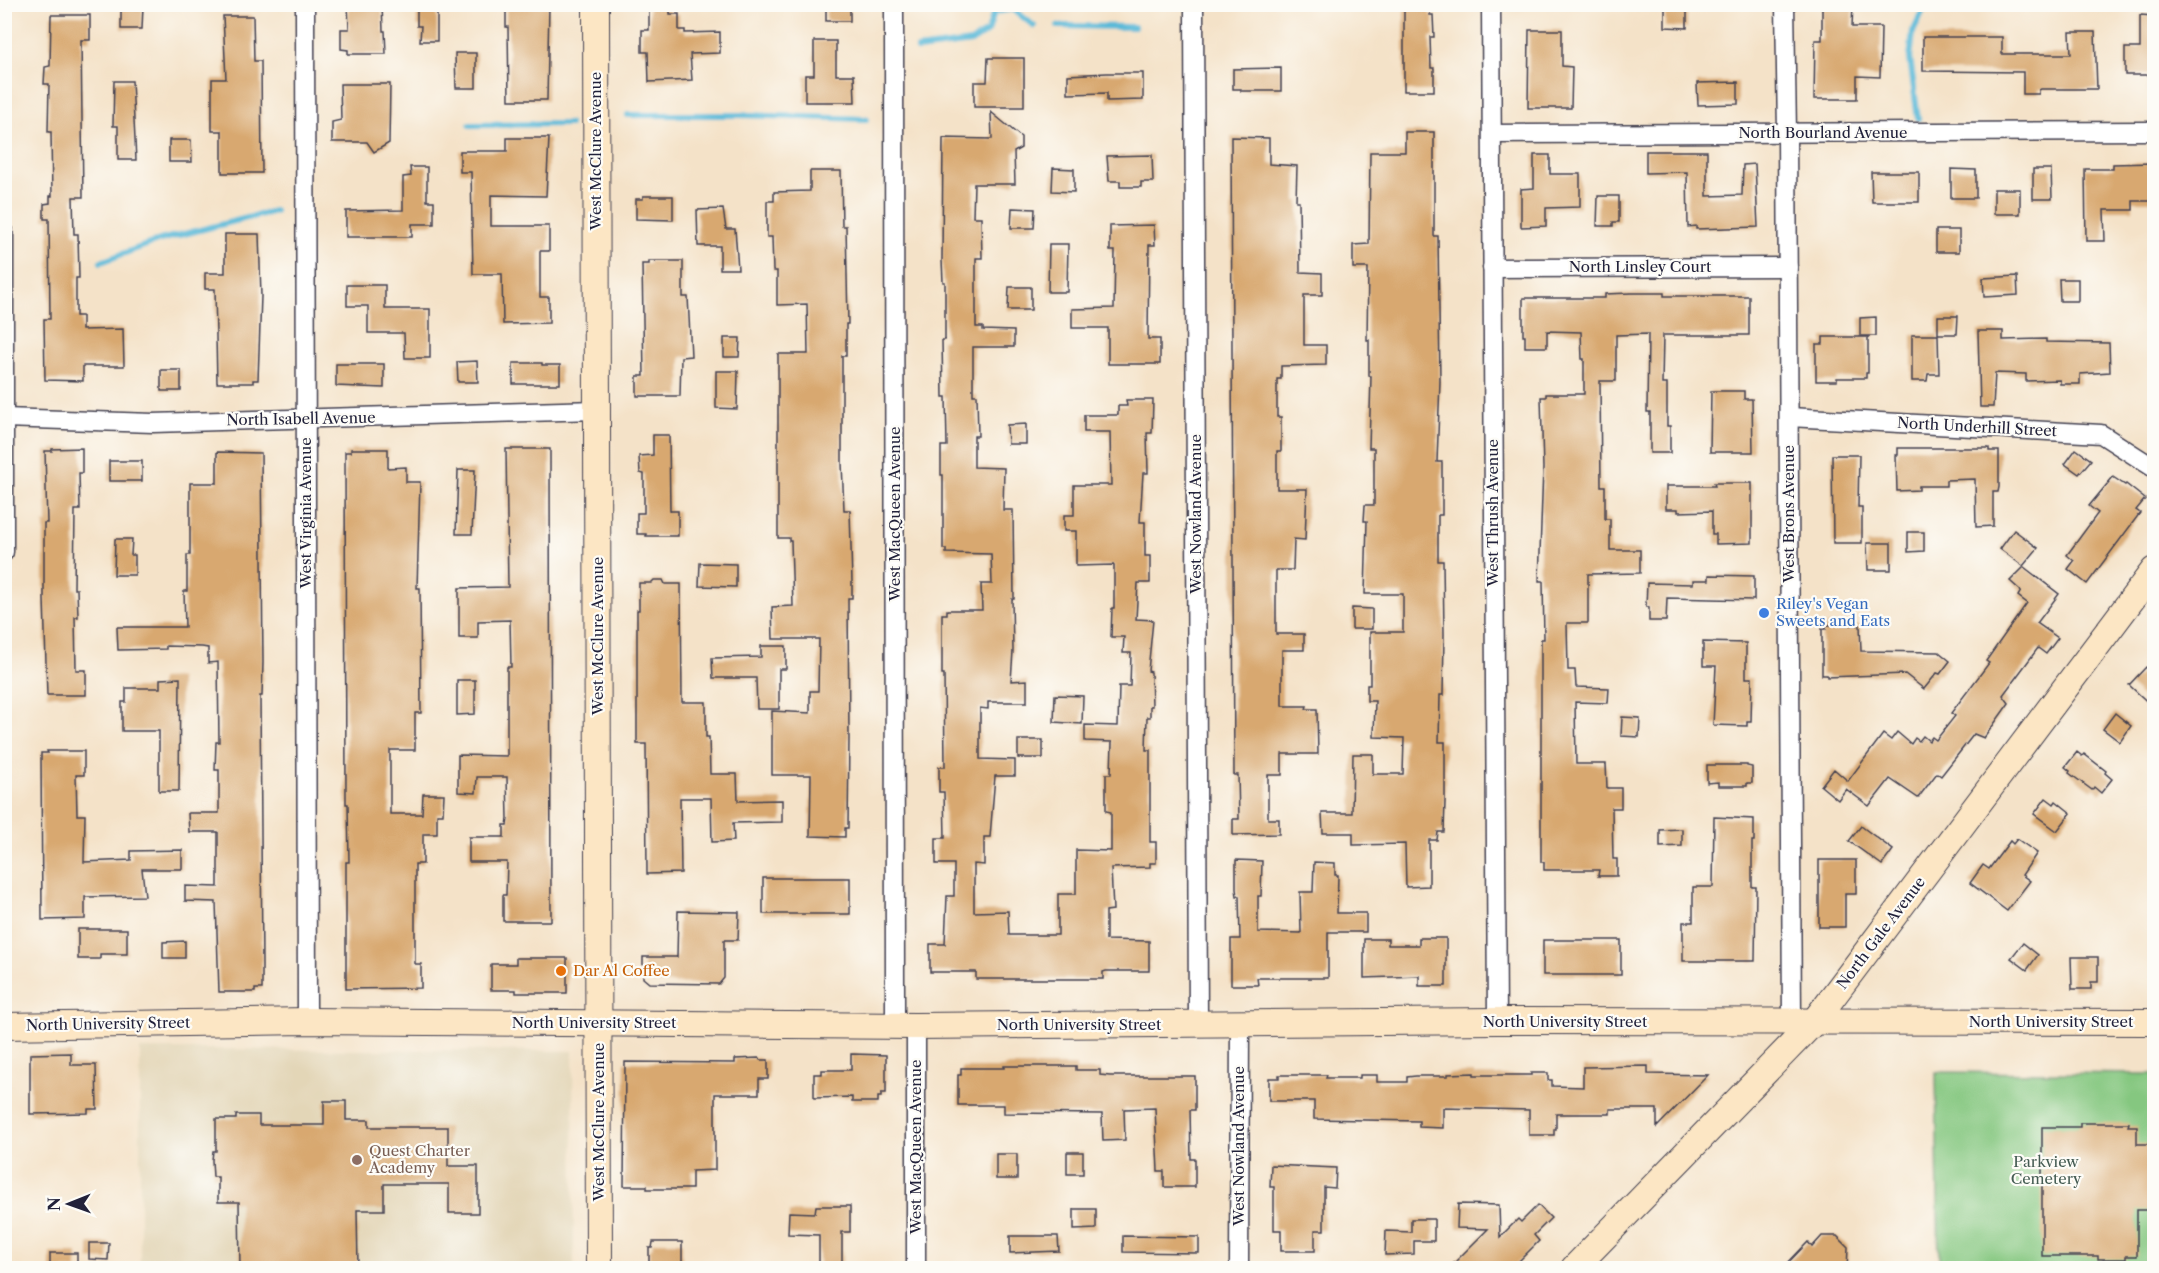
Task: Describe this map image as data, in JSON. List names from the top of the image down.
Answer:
{
  "streets": {
    "main road": ["West McClure Avenue", "North Gale Avenue", "North University Street"],
    "street": [
      "North Bourland Avenue",
      "North Linsley Court",
      "North Isabell Avenue",
      "North Underhill Street",
      "West Virginia Avenue",
      "West Thrush Avenue",
      "West MacQueen Avenue",
      "West Nowland Avenue",
      "West Brons Avenue"
    ]
  },
  "crossings": [
    ["North Bourland Avenue", "West Thrush Avenue"],
    ["North Bourland Avenue", "West Brons Avenue"],
    ["West McClure Avenue", "North Isabell Avenue"],
    ["West McClure Avenue", "North University Street"],
    ["North Linsley Court", "West Thrush Avenue"],
    ["North Linsley Court", "West Brons Avenue"],
    ["North Isabell Avenue", "West Virginia Avenue"],
    ["North Underhill Street", "West Brons Avenue"],
    ["West Virginia Avenue", "North University Street"],
    ["West Thrush Avenue", "North University Street"],
    ["West MacQueen Avenue", "North University Street"],
    ["West Nowland Avenue", "North University Street"],
    ["West Brons Avenue", "North Gale Avenue"],
    ["West Brons Avenue", "North University Street"],
    ["North Gale Avenue", "North University Street"]
  ],
  "parks": ["Parkview Cemetery"],
  "places": ["Riley's Vegan Sweets and Eats", "Dar Al Coffee", "Quest Charter Academy"],
  "north": "left"
}
